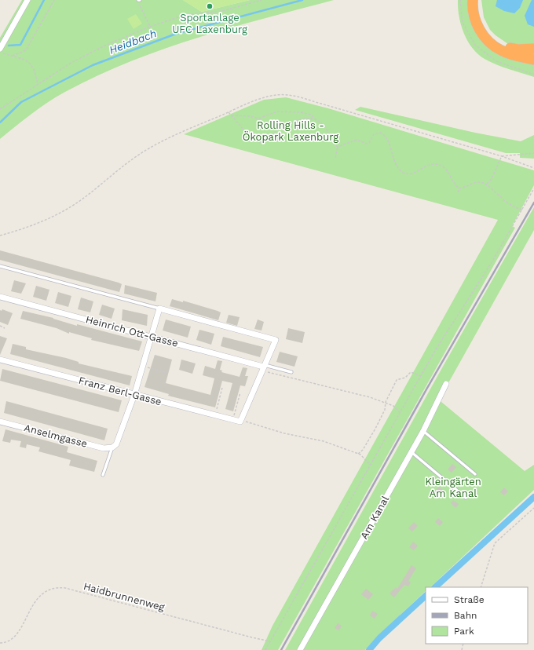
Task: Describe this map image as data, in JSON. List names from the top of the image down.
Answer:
{
  "streets": {
    "street": [
      "Heinrich Ott-Gasse",
      "Franz Berl-Gasse",
      "Anselmgasse",
      "Am Kanal"
    ],
    "path": ["Haidbrunnenweg"]
  },
  "water": ["Heidbach"],
  "parks": ["Rolling Hills - Ökopark Laxenburg", "Kleingärten Am Kanal"],
  "places": ["Sportanlage UFC Laxenburg"],
  "legend": ["Straße", "Bahn", "Park"]
}
